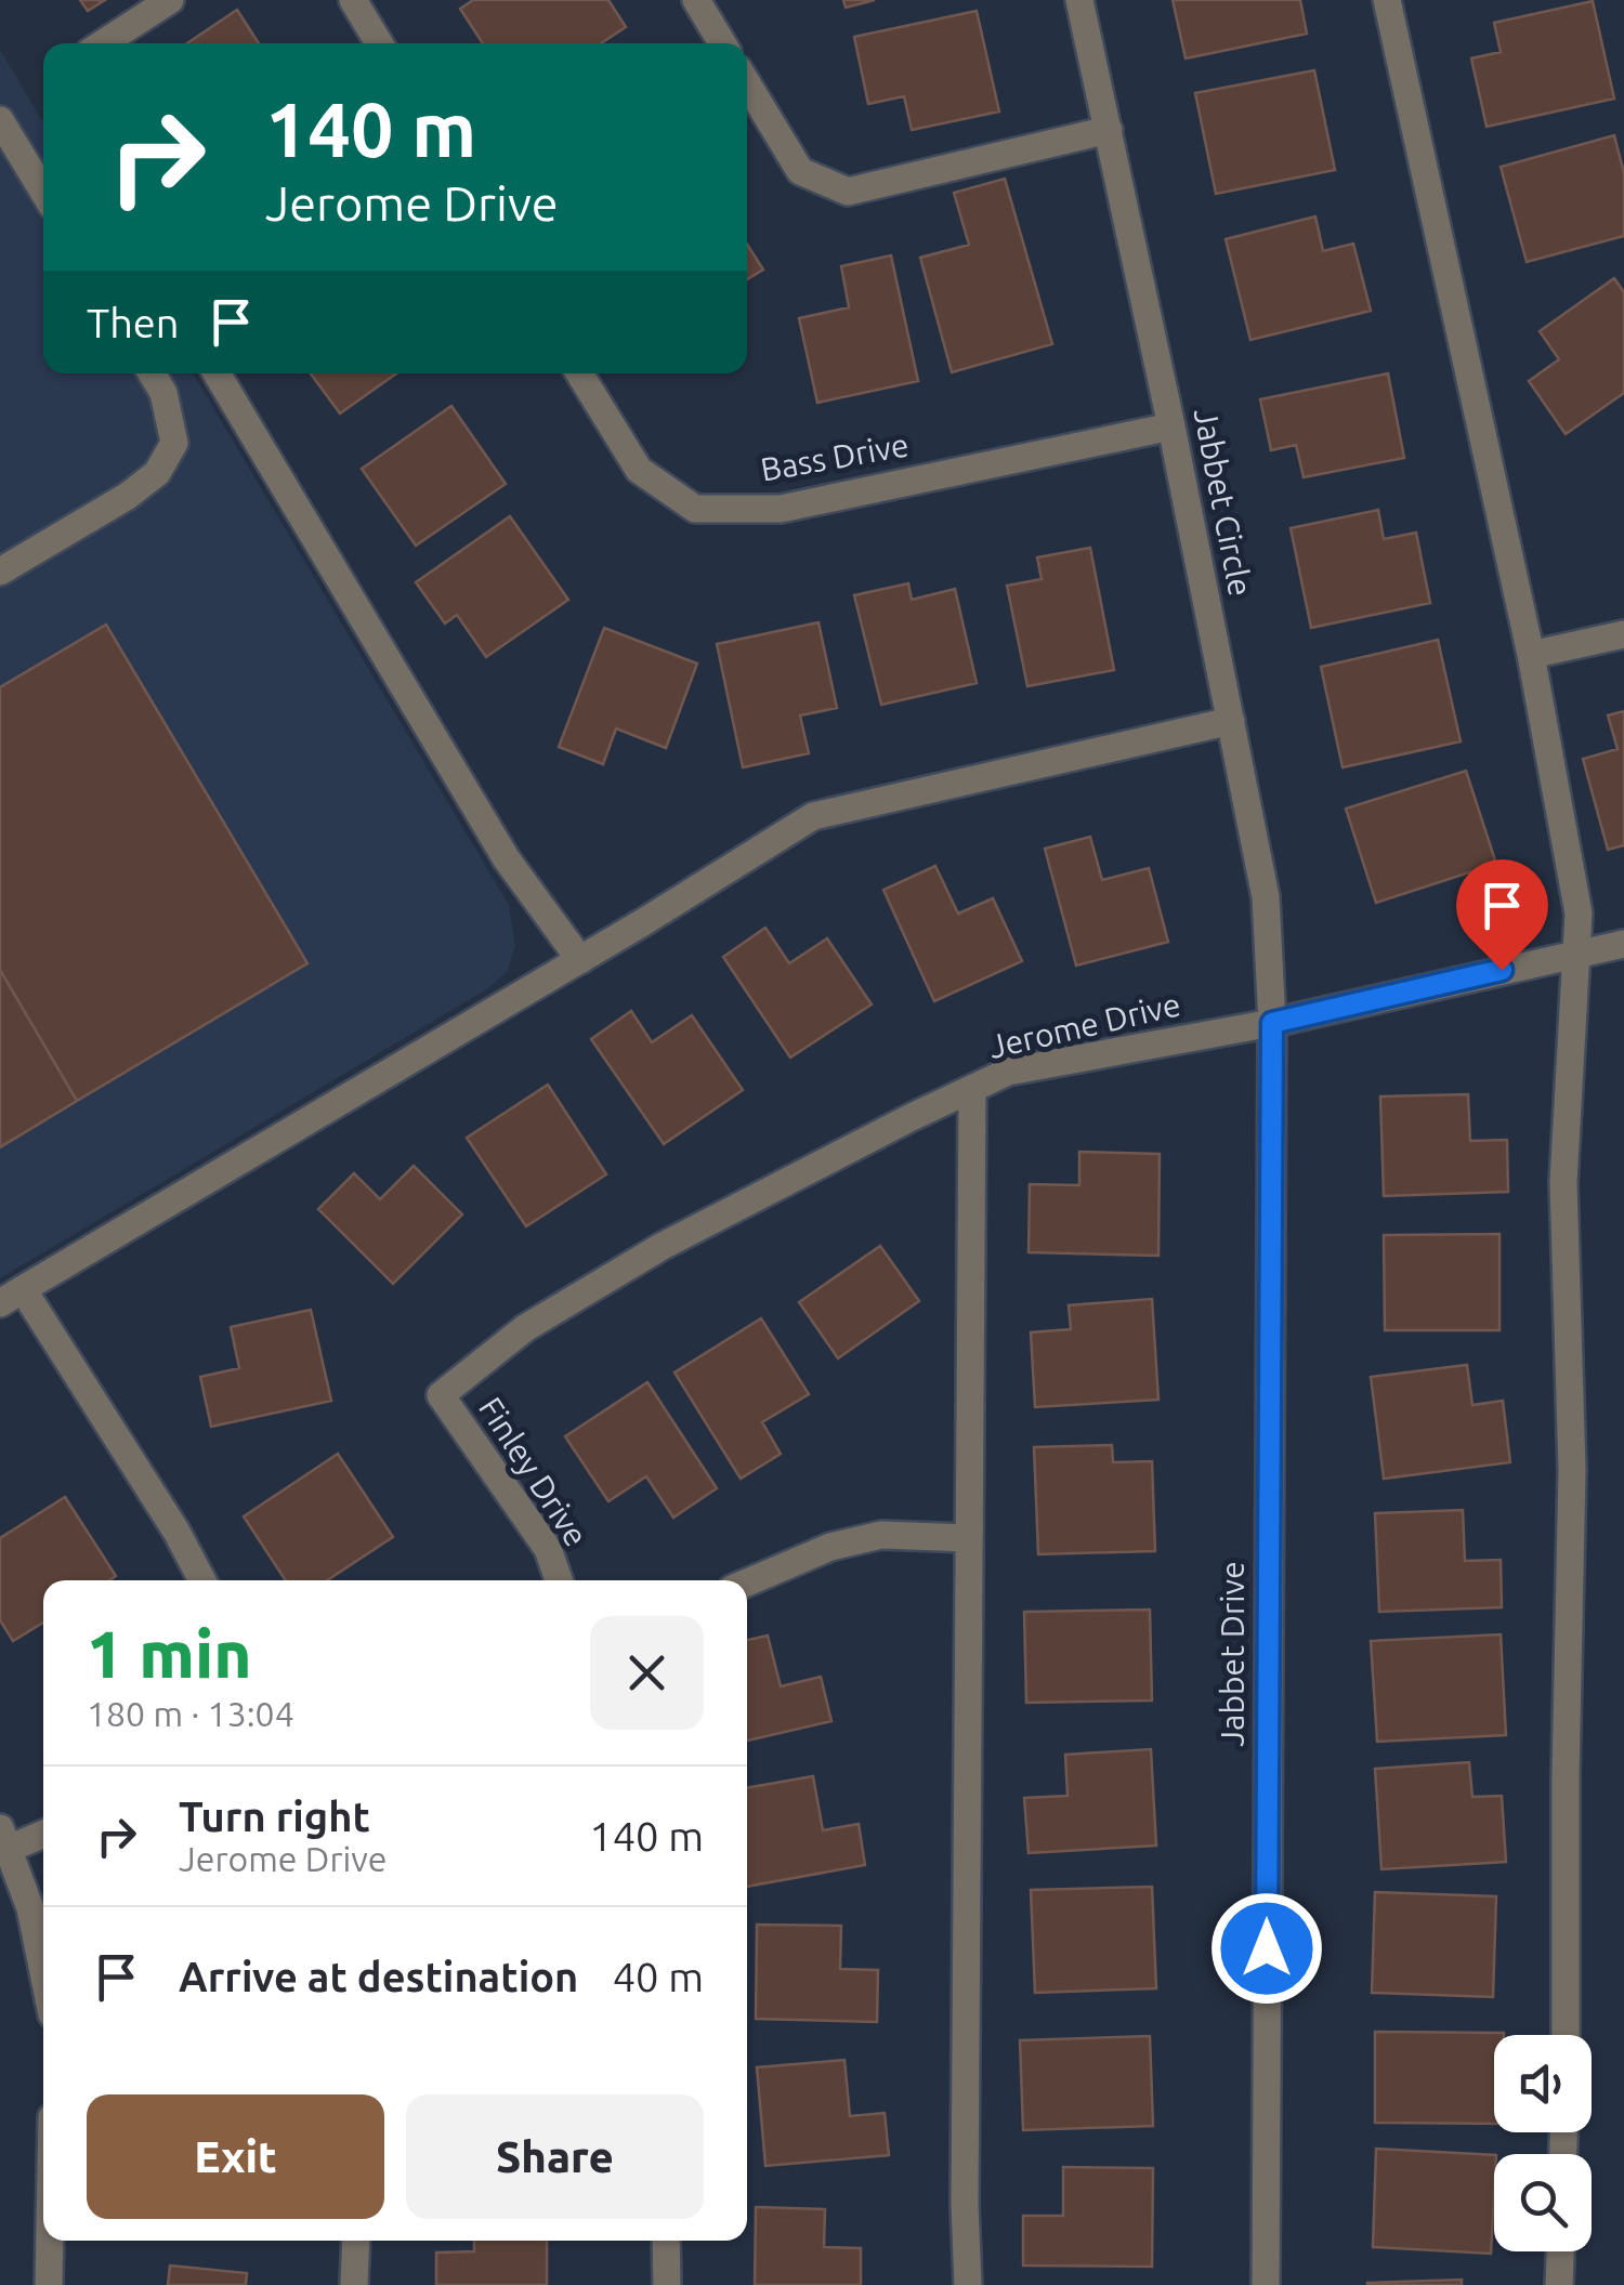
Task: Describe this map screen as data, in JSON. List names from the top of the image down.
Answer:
{
  "streets": {
    "street": [
      "Bass Drive",
      "Jabbet Circle",
      "Jerome Drive",
      "Finley Drive",
      "Jabbet Drive"
    ]
  },
  "crossings": [
    ["Bass Drive", "Jabbet Circle"],
    ["Jabbet Circle", "Jerome Drive"],
    ["Jabbet Circle", "Jabbet Drive"],
    ["Jerome Drive", "Finley Drive"],
    ["Jerome Drive", "Jabbet Drive"]
  ],
  "page": {
    "turn": ["140 m", "Jerome Drive"],
    "then": "Then",
    "heading": ["1 min", "180 m · 13:04"],
    "list": [
      {
        "name": "Turn right",
        "note": "Jerome Drive",
        "value": "140 m"
      },
      {
        "name": "Arrive at destination",
        "value": "40 m"
      }
    ],
    "buttons": ["Exit", "Share"]
  }
}
